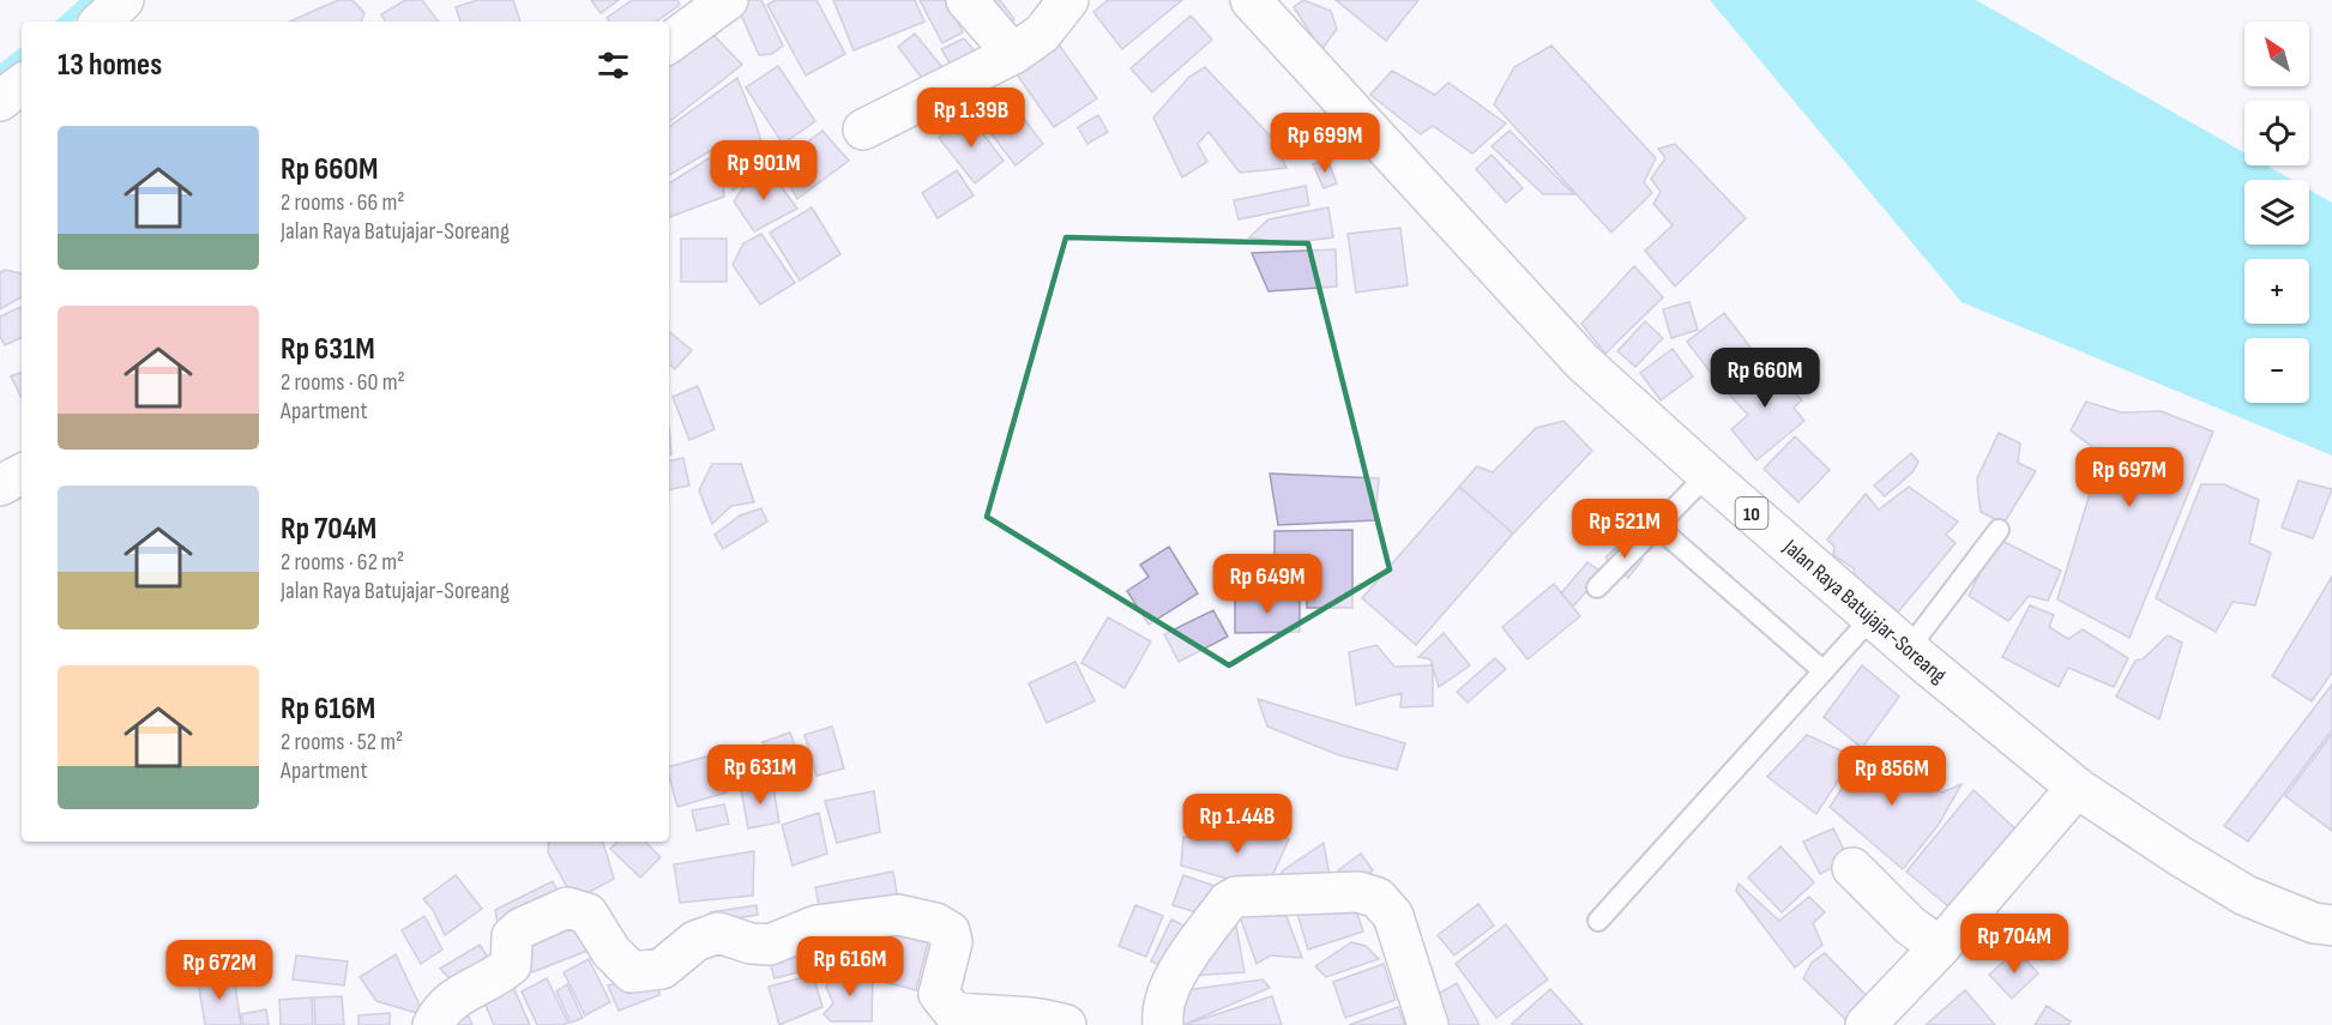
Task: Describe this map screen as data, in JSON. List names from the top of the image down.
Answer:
{
  "streets": {
    "main road": ["10", "Jalan Raya Batujajar-Soreang"]
  },
  "north": "top left",
  "page": {
    "map_buttons": ["+", "−"],
    "heading": "13 homes",
    "price": [
      "Rp 1.39B",
      "Rp 699M",
      "Rp 901M",
      "Rp 660M",
      "Rp 697M",
      "Rp 521M",
      "Rp 649M",
      "Rp 631M",
      "Rp 856M",
      "Rp 1.44B",
      "Rp 704M",
      "Rp 616M",
      "Rp 672M"
    ],
    "list": [
      {
        "name": "Rp 660M",
        "note": "2 rooms · 66 m² · Jalan Raya Batujajar-Soreang"
      },
      {
        "name": "Rp 631M",
        "note": "2 rooms · 60 m² · Apartment"
      },
      {
        "name": "Rp 704M",
        "note": "2 rooms · 62 m² · Jalan Raya Batujajar-Soreang"
      },
      {
        "name": "Rp 616M",
        "note": "2 rooms · 52 m² · Apartment"
      }
    ]
  }
}
